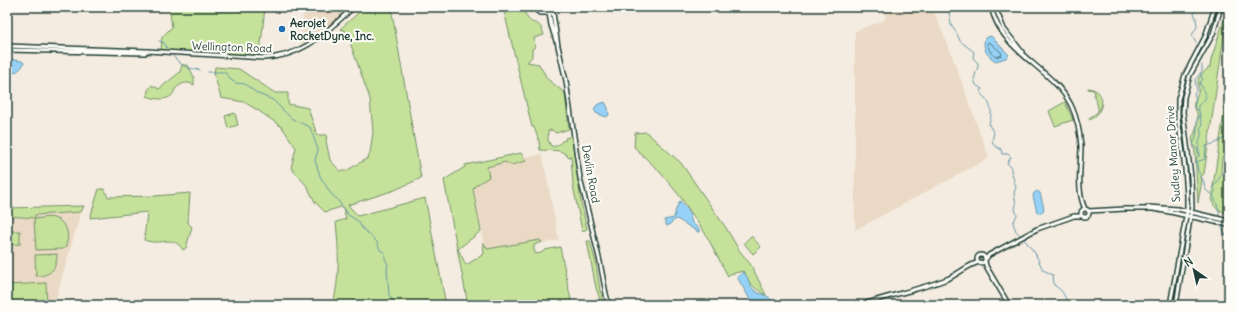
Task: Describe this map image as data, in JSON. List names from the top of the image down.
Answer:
{
  "streets": {
    "main road": ["Wellington Road", "Sudley Manor Drive", "Devlin Road"]
  },
  "places": ["Aerojet RocketDyne, Inc."],
  "north": "top left"
}
